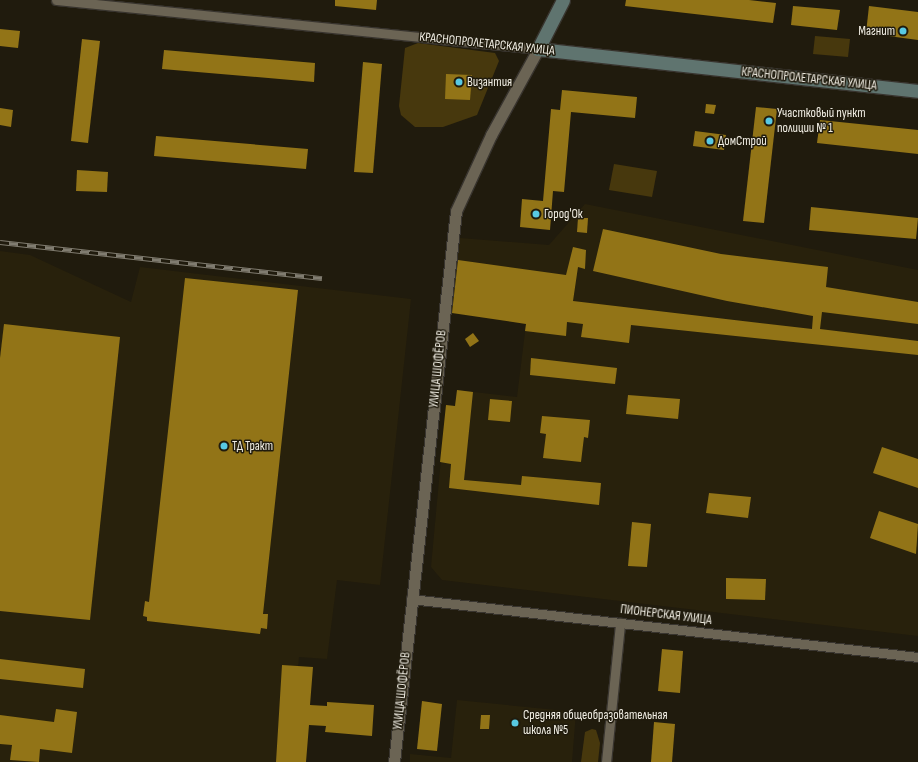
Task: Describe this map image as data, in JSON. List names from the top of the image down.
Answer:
{
  "streets": {
    "main road": ["КРАСНОПРОЛЕТАРСКАЯ УЛИЦА", "УЛИЦА ШОФЁРОВ"],
    "street": ["ПИОНЕРСКАЯ УЛИЦА"]
  },
  "crossings": [
    ["КРАСНОПРОЛЕТАРСКАЯ УЛИЦА", "УЛИЦА ШОФЁРОВ"],
    ["УЛИЦА ШОФЁРОВ", "ПИОНЕРСКАЯ УЛИЦА"]
  ],
  "places": [
    "Магнит",
    "Византия",
    "Участковый пункт полиции № 1",
    "ДомСтрой",
    "Город'Ок",
    "ТД Тракт",
    "Средняя общеобразовательная школа №5"
  ]
}
